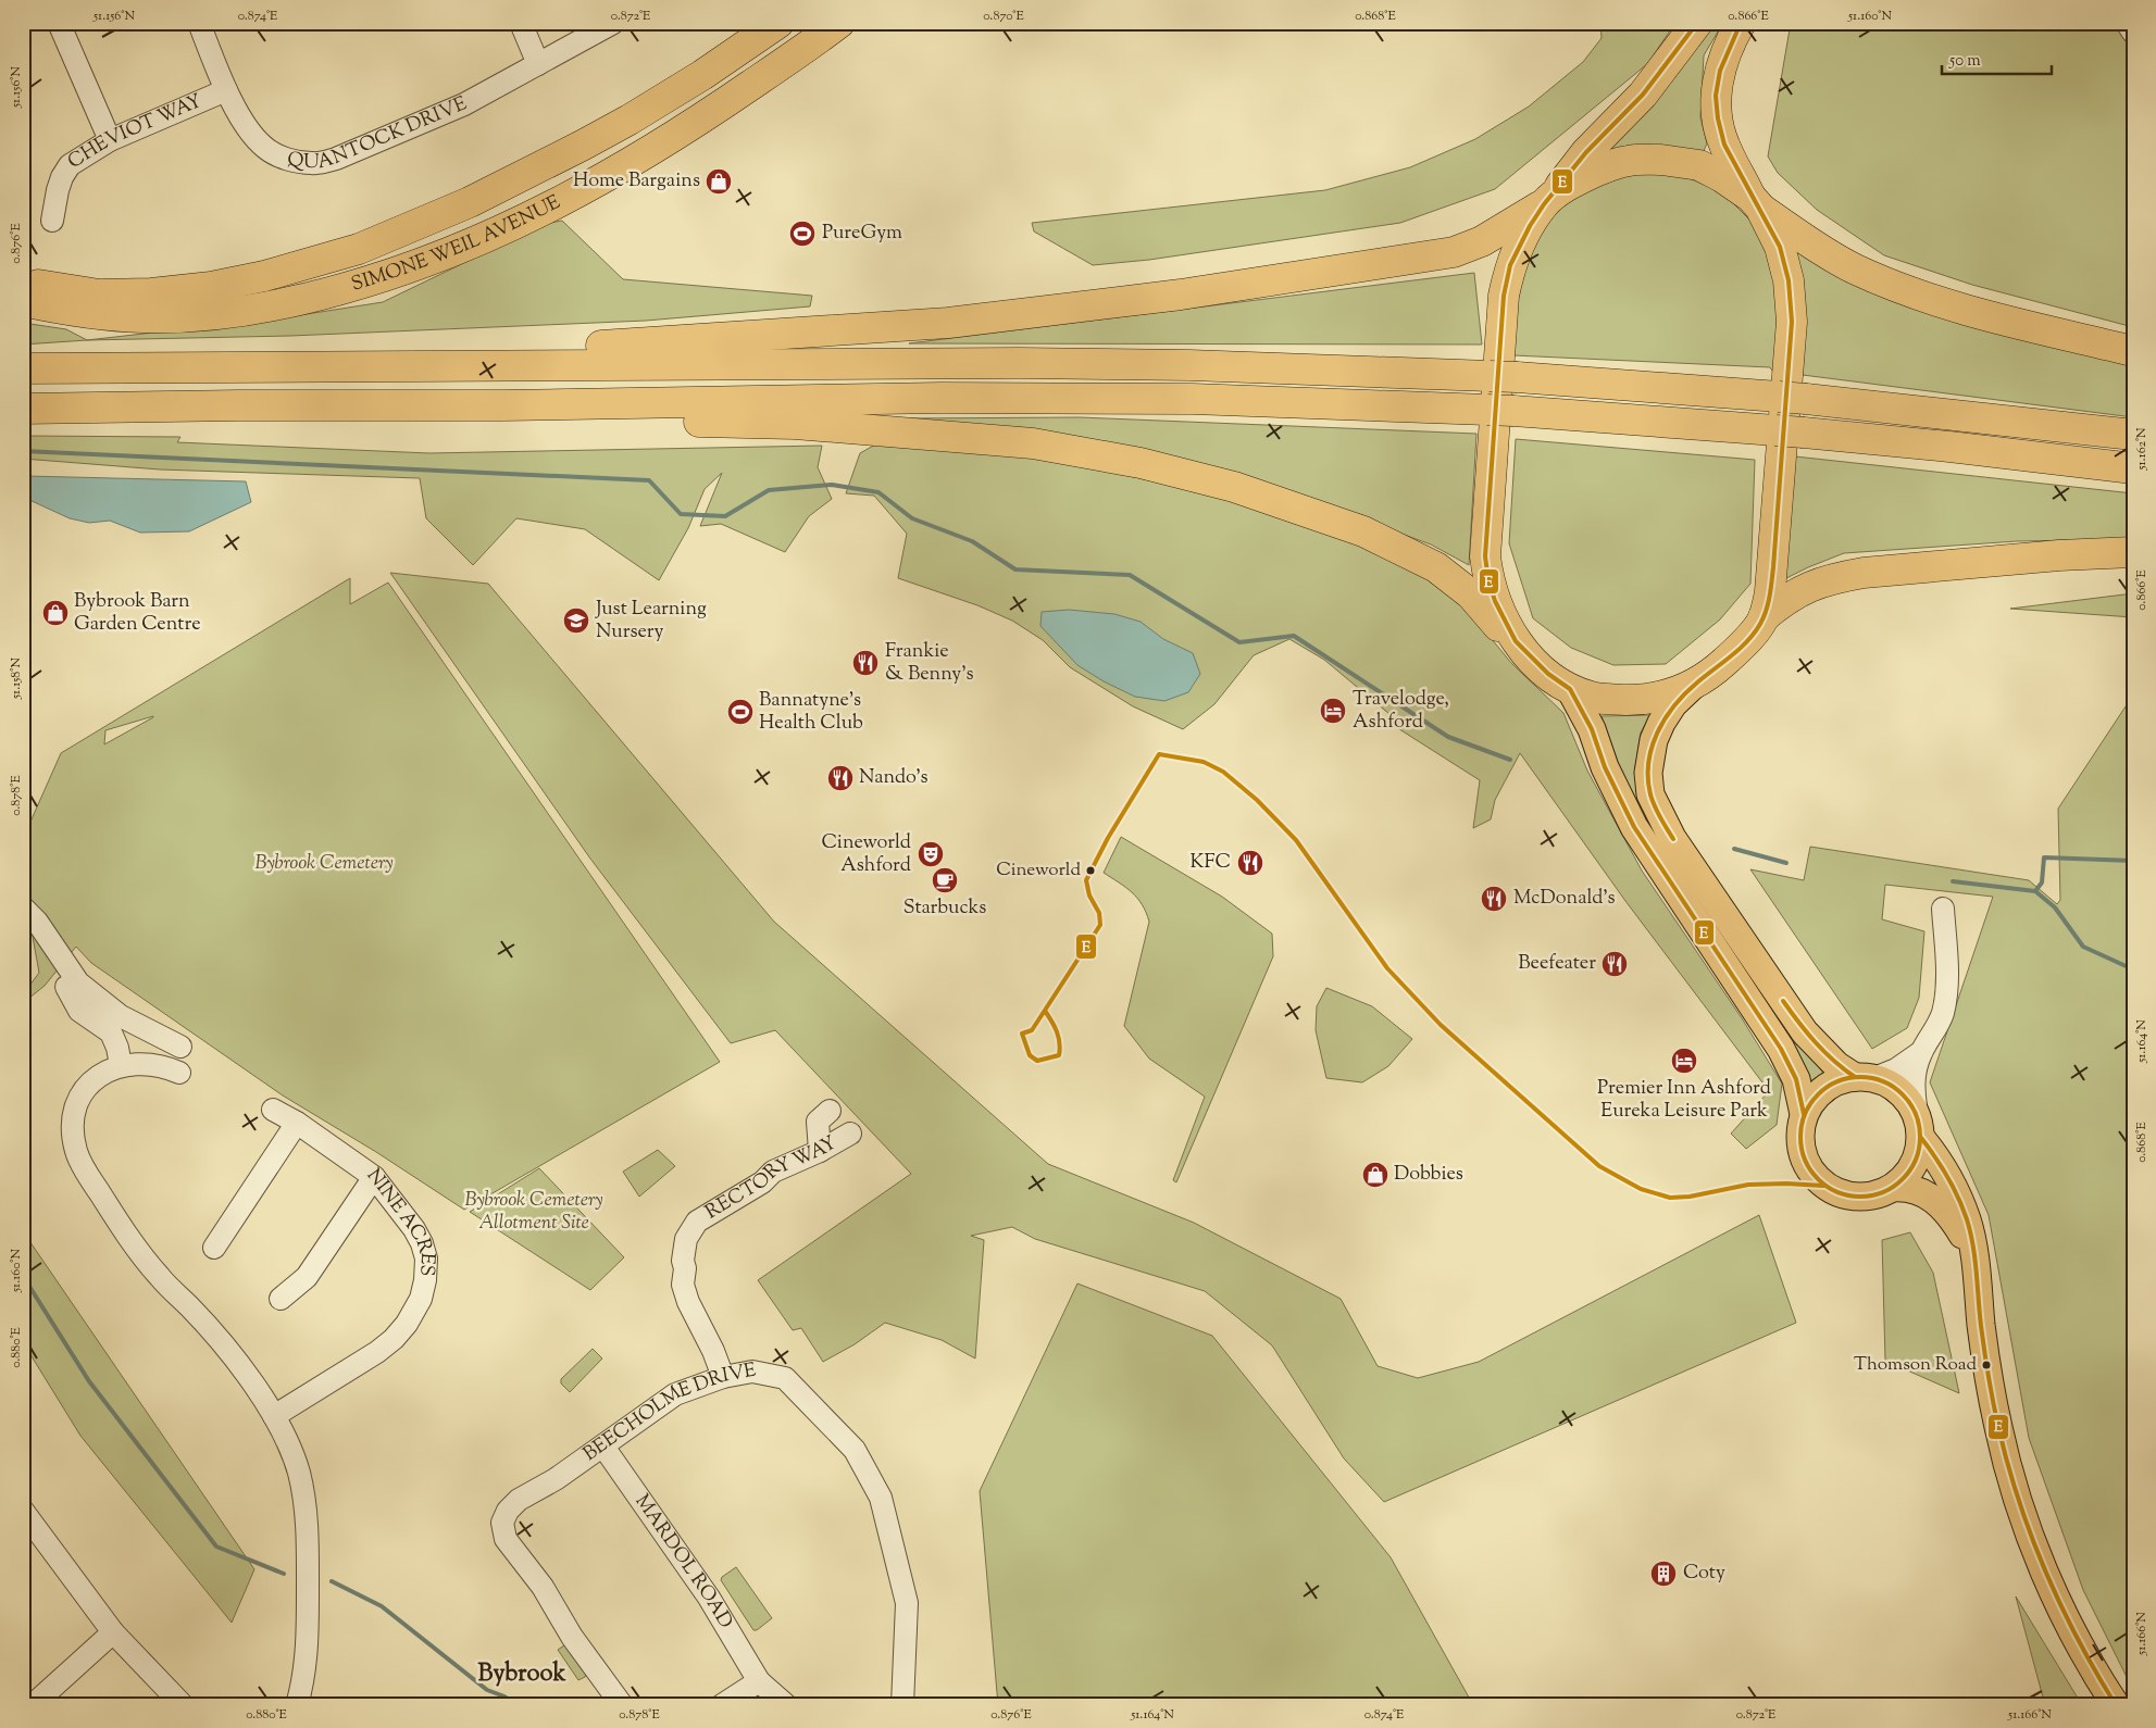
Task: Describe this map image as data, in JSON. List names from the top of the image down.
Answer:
{
  "streets": {
    "highway": ["SIMONE WEIL AVENUE"],
    "street": [
      "QUANTOCK DRIVE",
      "CHEVIOT WAY",
      "RECTORY WAY",
      "NINE ACRES",
      "BEECHOLME DRIVE",
      "MARDOL ROAD"
    ]
  },
  "crossings": [
    ["QUANTOCK DRIVE", "CHEVIOT WAY"],
    ["RECTORY WAY", "BEECHOLME DRIVE"],
    ["BEECHOLME DRIVE", "MARDOL ROAD"]
  ],
  "districts": ["Bybrook"],
  "parks": ["Bybrook Cemetery", "Bybrook Cemetery Allotment Site"],
  "places": {
    "shop": ["Home Bargains", "Bybrook Barn Garden Centre", "Dobbies"],
    "sports": ["PureGym", "Bannatyne's Health Club"],
    "school or university": ["Just Learning Nursery"],
    "restaurant": [
      "Frankie & Benny's",
      "Nando's",
      "KFC",
      "McDonald's",
      "Beefeater"
    ],
    "hotel": ["Travelodge, Ashford", "Premier Inn Ashford Eureka Leisure Park"],
    "theatre": ["Cineworld Ashford"],
    "other": ["Cineworld", "Thomson Road"],
    "cafe": ["Starbucks"],
    "building": ["Coty"]
  },
  "lines": ["transit line E"],
  "scale_bar": "50 m",
  "coordinates": [
    "51.156°N",
    "0.874°E",
    "0.872°E",
    "0.870°E",
    "0.868°E",
    "0.866°E",
    "51.160°N",
    "0.876°E",
    "51.162°N",
    "51.158°N",
    "0.878°E",
    "51.164°N",
    "0.880°E",
    "51.166°N"
  ]
}
